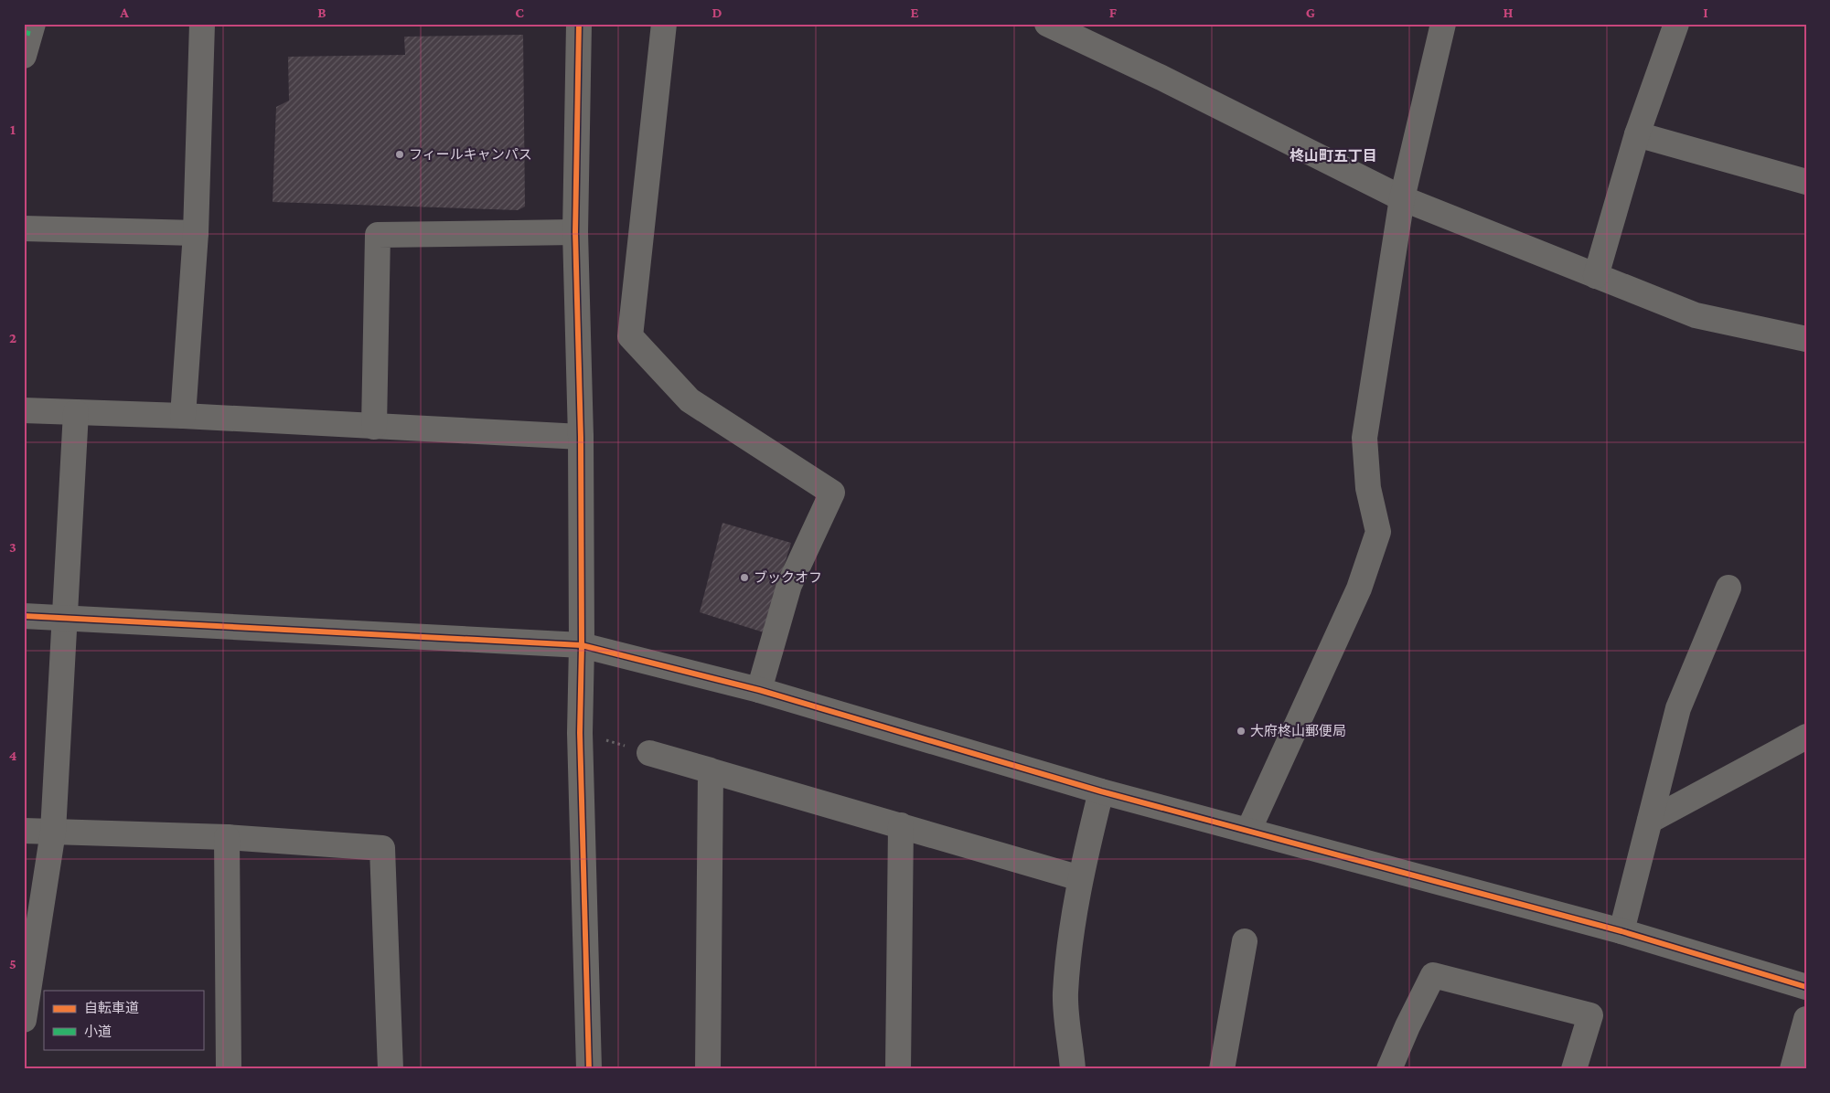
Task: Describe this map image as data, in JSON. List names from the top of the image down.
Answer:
{
  "districts": ["柊山町五丁目"],
  "places": ["フィールキャンパス", "ブックオフ", "大府柊山郵便局"],
  "legend": ["自転車道", "小道"],
  "grid": {
    "columns": [
      "A",
      "B",
      "C",
      "D",
      "E",
      "F",
      "G",
      "H",
      "I"
    ],
    "rows": [
      "1",
      "2",
      "3",
      "4",
      "5"
    ]
  }
}
